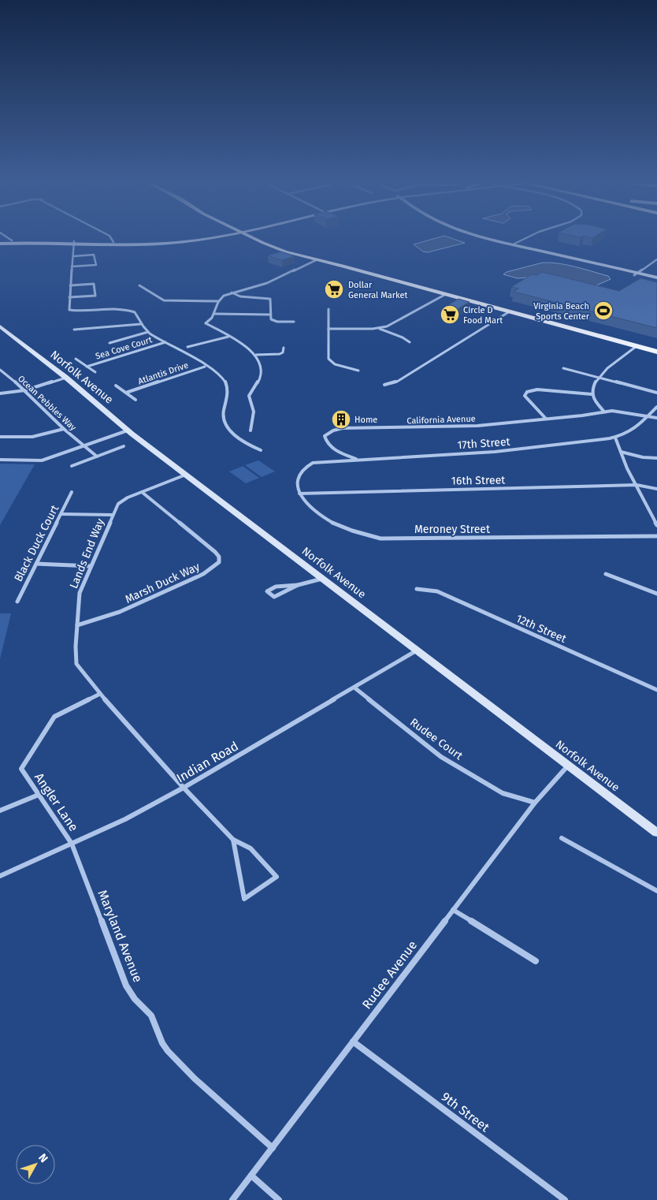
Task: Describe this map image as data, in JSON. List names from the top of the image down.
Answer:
{
  "streets": {
    "main road": ["Norfolk Avenue"],
    "street": [
      "Sea Cove Court",
      "Atlantis Drive",
      "Ocean Pebbles Way",
      "California Avenue",
      "17th Street",
      "16th Street",
      "Meroney Street",
      "Black Duck Court",
      "Lands End Way",
      "Marsh Duck Way",
      "12th Street",
      "Rudee Court",
      "Indian Road",
      "Angler Lane",
      "Maryland Avenue",
      "Rudee Avenue",
      "9th Street"
    ]
  },
  "crossings": [
    ["Sea Cove Court", "Atlantis Drive"],
    ["Norfolk Avenue", "Lands End Way"],
    ["Norfolk Avenue", "Indian Road"],
    ["Norfolk Avenue", "Rudee Avenue"],
    ["California Avenue", "17th Street"],
    ["17th Street", "16th Street"],
    ["17th Street", "Meroney Street"],
    ["16th Street", "Meroney Street"],
    ["Lands End Way", "Marsh Duck Way"],
    ["Lands End Way", "Indian Road"],
    ["Lands End Way", "Angler Lane"],
    ["Rudee Court", "Indian Road"],
    ["Rudee Court", "Rudee Avenue"],
    ["Indian Road", "Angler Lane"],
    ["Indian Road", "Maryland Avenue"],
    ["Angler Lane", "Maryland Avenue"],
    ["Maryland Avenue", "Rudee Avenue"],
    ["Rudee Avenue", "9th Street"]
  ],
  "places": {
    "supermarket": ["Dollar General Market", "Circle D Food Mart"],
    "sports": ["Virginia Beach Sports Center"],
    "building": ["Home"]
  },
  "north": "top right"
}
